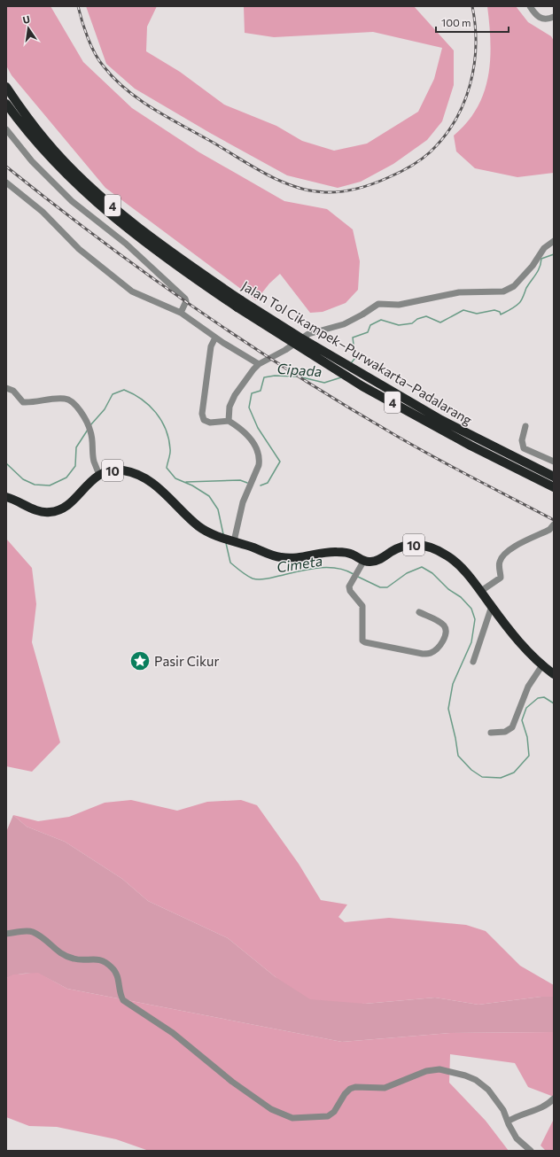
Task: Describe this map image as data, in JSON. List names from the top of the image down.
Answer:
{
  "streets": {
    "highway": ["4", "Jalan Tol Cikampek–Purwakarta–Padalarang", "10"]
  },
  "water": ["Cipada", "Cimeta"],
  "places": {
    "place": ["Pasir Cikur"]
  },
  "scale_bar": "100 m",
  "north": "top"
}
